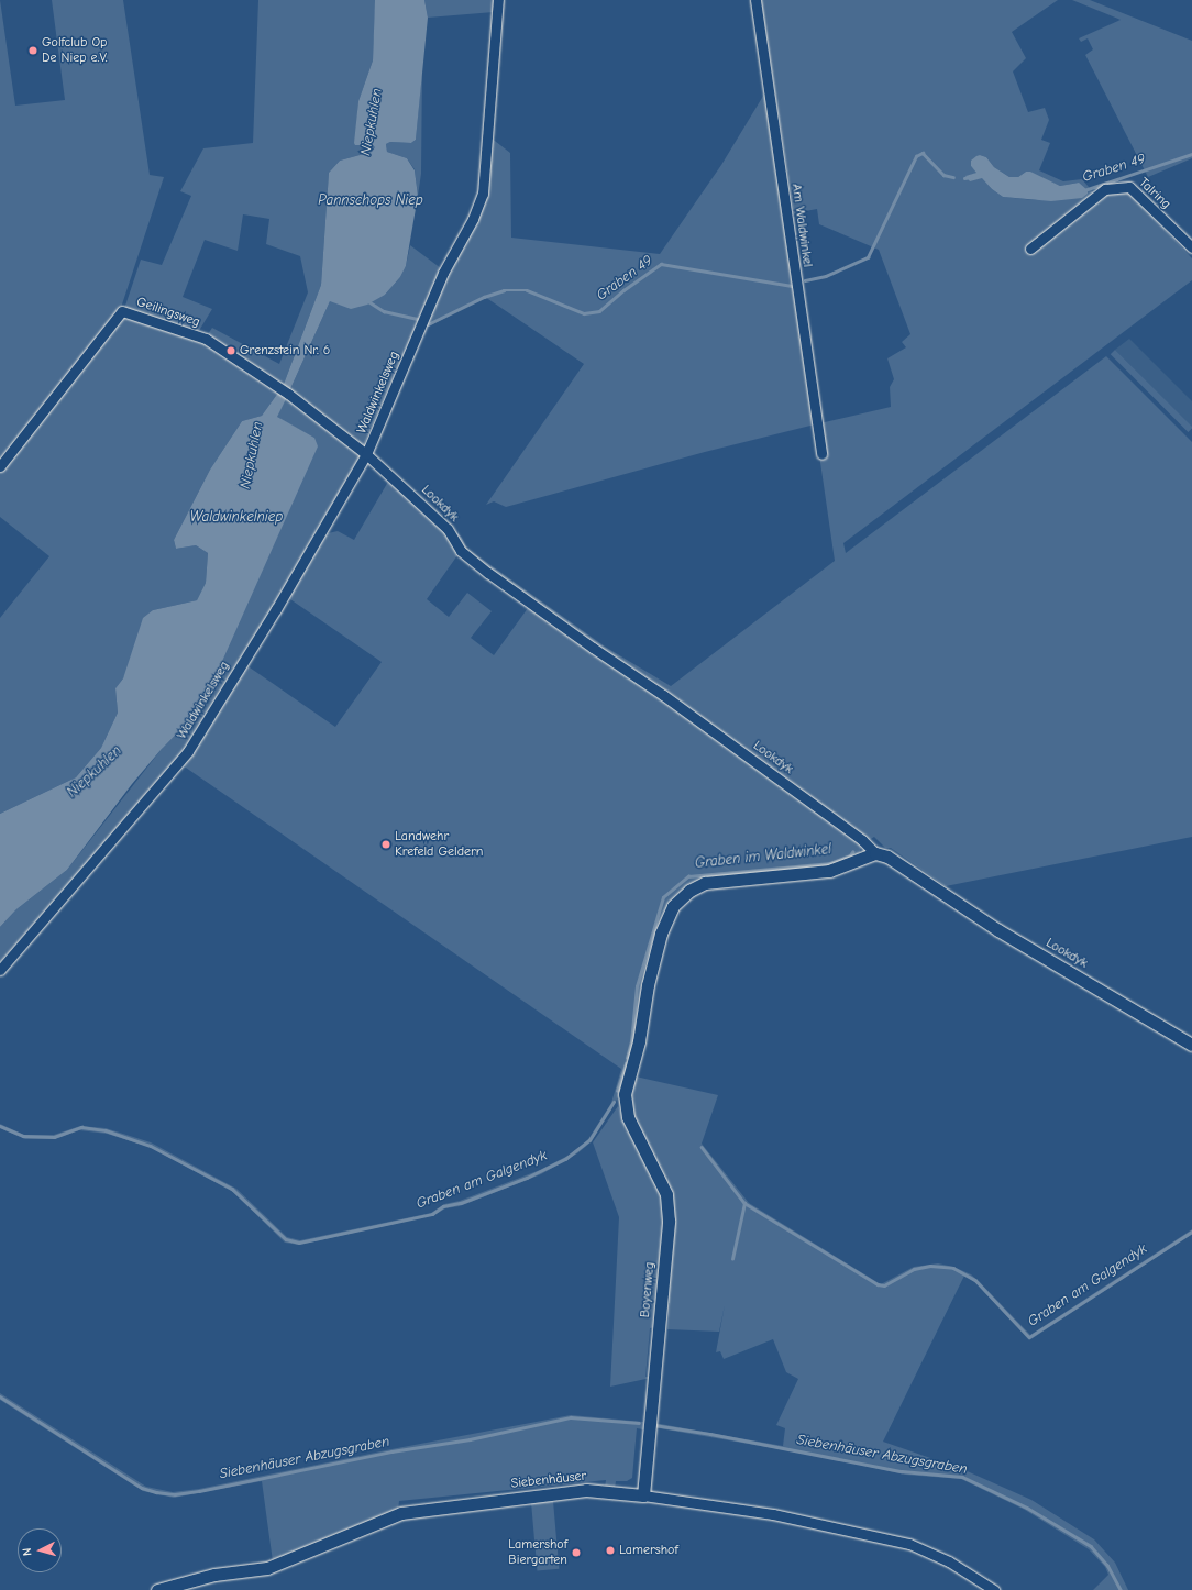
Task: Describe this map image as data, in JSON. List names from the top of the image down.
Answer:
{
  "streets": {
    "street": [
      "Talring",
      "Am Waldwinkel",
      "Geilingsweg",
      "Waldwinkelsweg",
      "Lookdyk",
      "Boyenweg",
      "Siebenhäuser"
    ]
  },
  "crossings": [
    ["Geilingsweg", "Waldwinkelsweg"],
    ["Geilingsweg", "Lookdyk"],
    ["Waldwinkelsweg", "Lookdyk"],
    ["Lookdyk", "Boyenweg"],
    ["Boyenweg", "Siebenhäuser"]
  ],
  "water": [
    "Niepkuhlen",
    "Graben 49",
    "Pannschops Niep",
    "Waldwinkelniep",
    "Graben im Waldwinkel",
    "Graben am Galgendyk",
    "Siebenhäuser Abzugsgraben"
  ],
  "places": [
    "Golfclub Op De Niep e.V.",
    "Grenzstein Nr. 6",
    "Landwehr Krefeld Geldern",
    "Lamershof",
    "Lamershof Biergarten"
  ],
  "north": "left"
}
